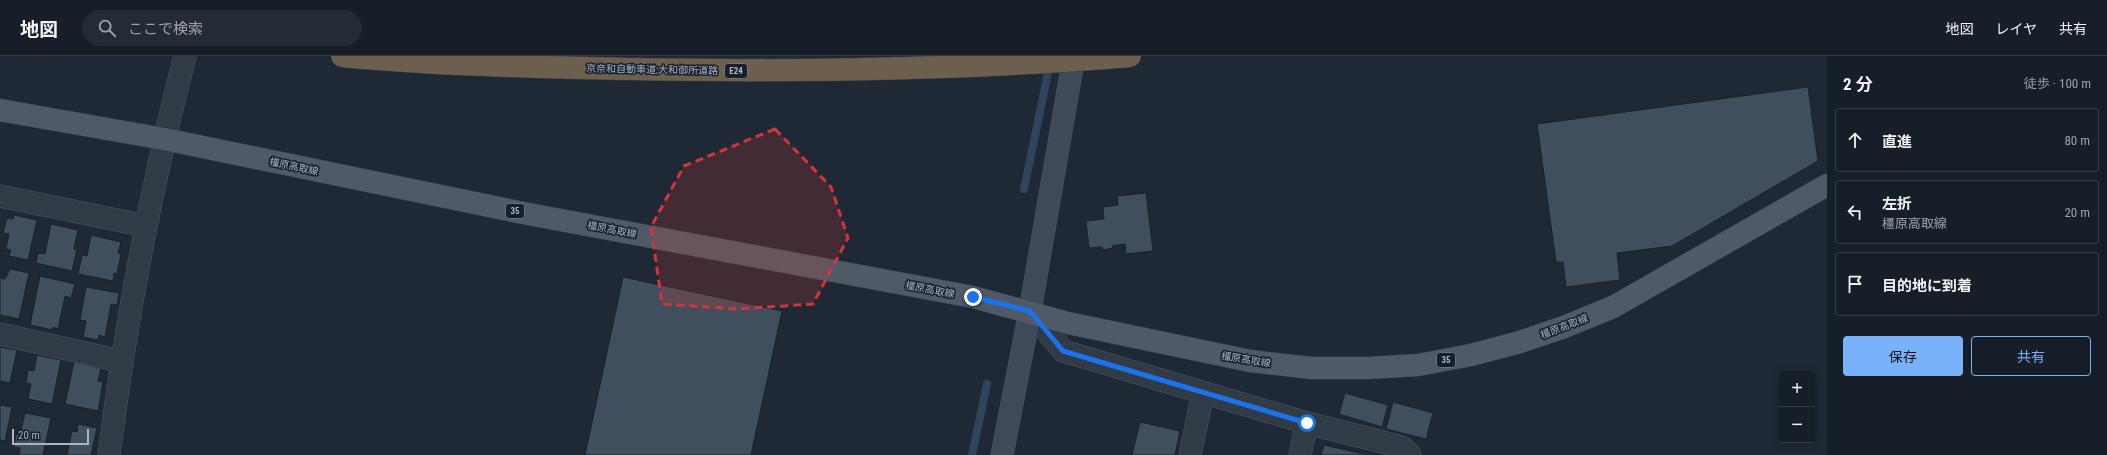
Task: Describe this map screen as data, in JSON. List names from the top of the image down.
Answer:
{
  "streets": {
    "highway": ["京奈和自動車道;大和御所道路", "E24"],
    "main road": ["橿原高取線", "35"]
  },
  "scale_bar": "20 m",
  "page": {
    "header": "地図",
    "search": "ここで検索",
    "nav": ["地図", "レイヤ", "共有"],
    "heading": ["2 分", "徒歩 · 100 m"],
    "list": [
      ["直進", "80 m"],
      ["左折", "橿原高取線", "20 m"],
      "目的地に到着"
    ],
    "buttons": ["保存", "共有"],
    "map_buttons": ["+", "−"],
    "scale": "20 m"
  }
}
